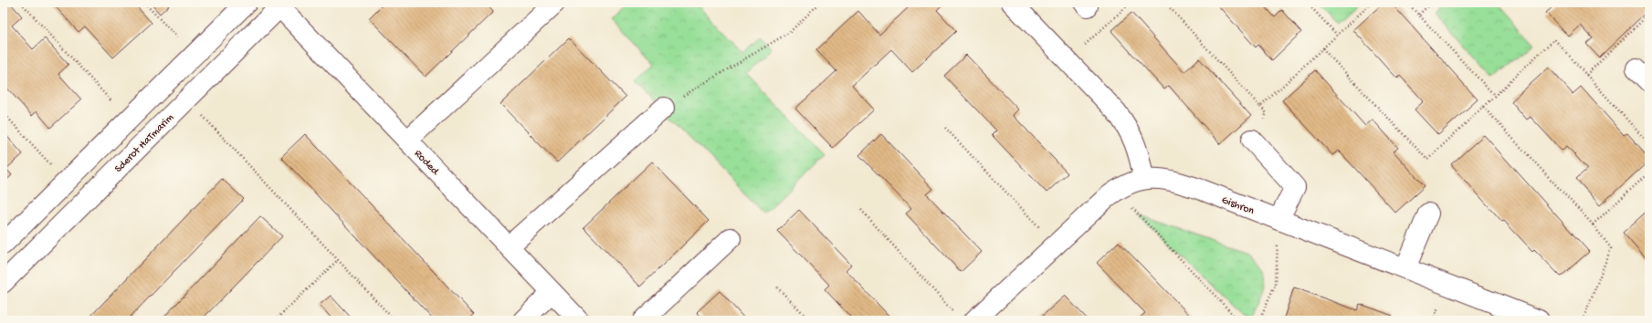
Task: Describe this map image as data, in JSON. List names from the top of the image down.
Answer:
{
  "streets": {
    "street": ["Sderot HaTmarim", "Roded", "Gishron"]
  },
  "crossings": [
    ["Sderot HaTmarim", "Roded"]
  ]
}
